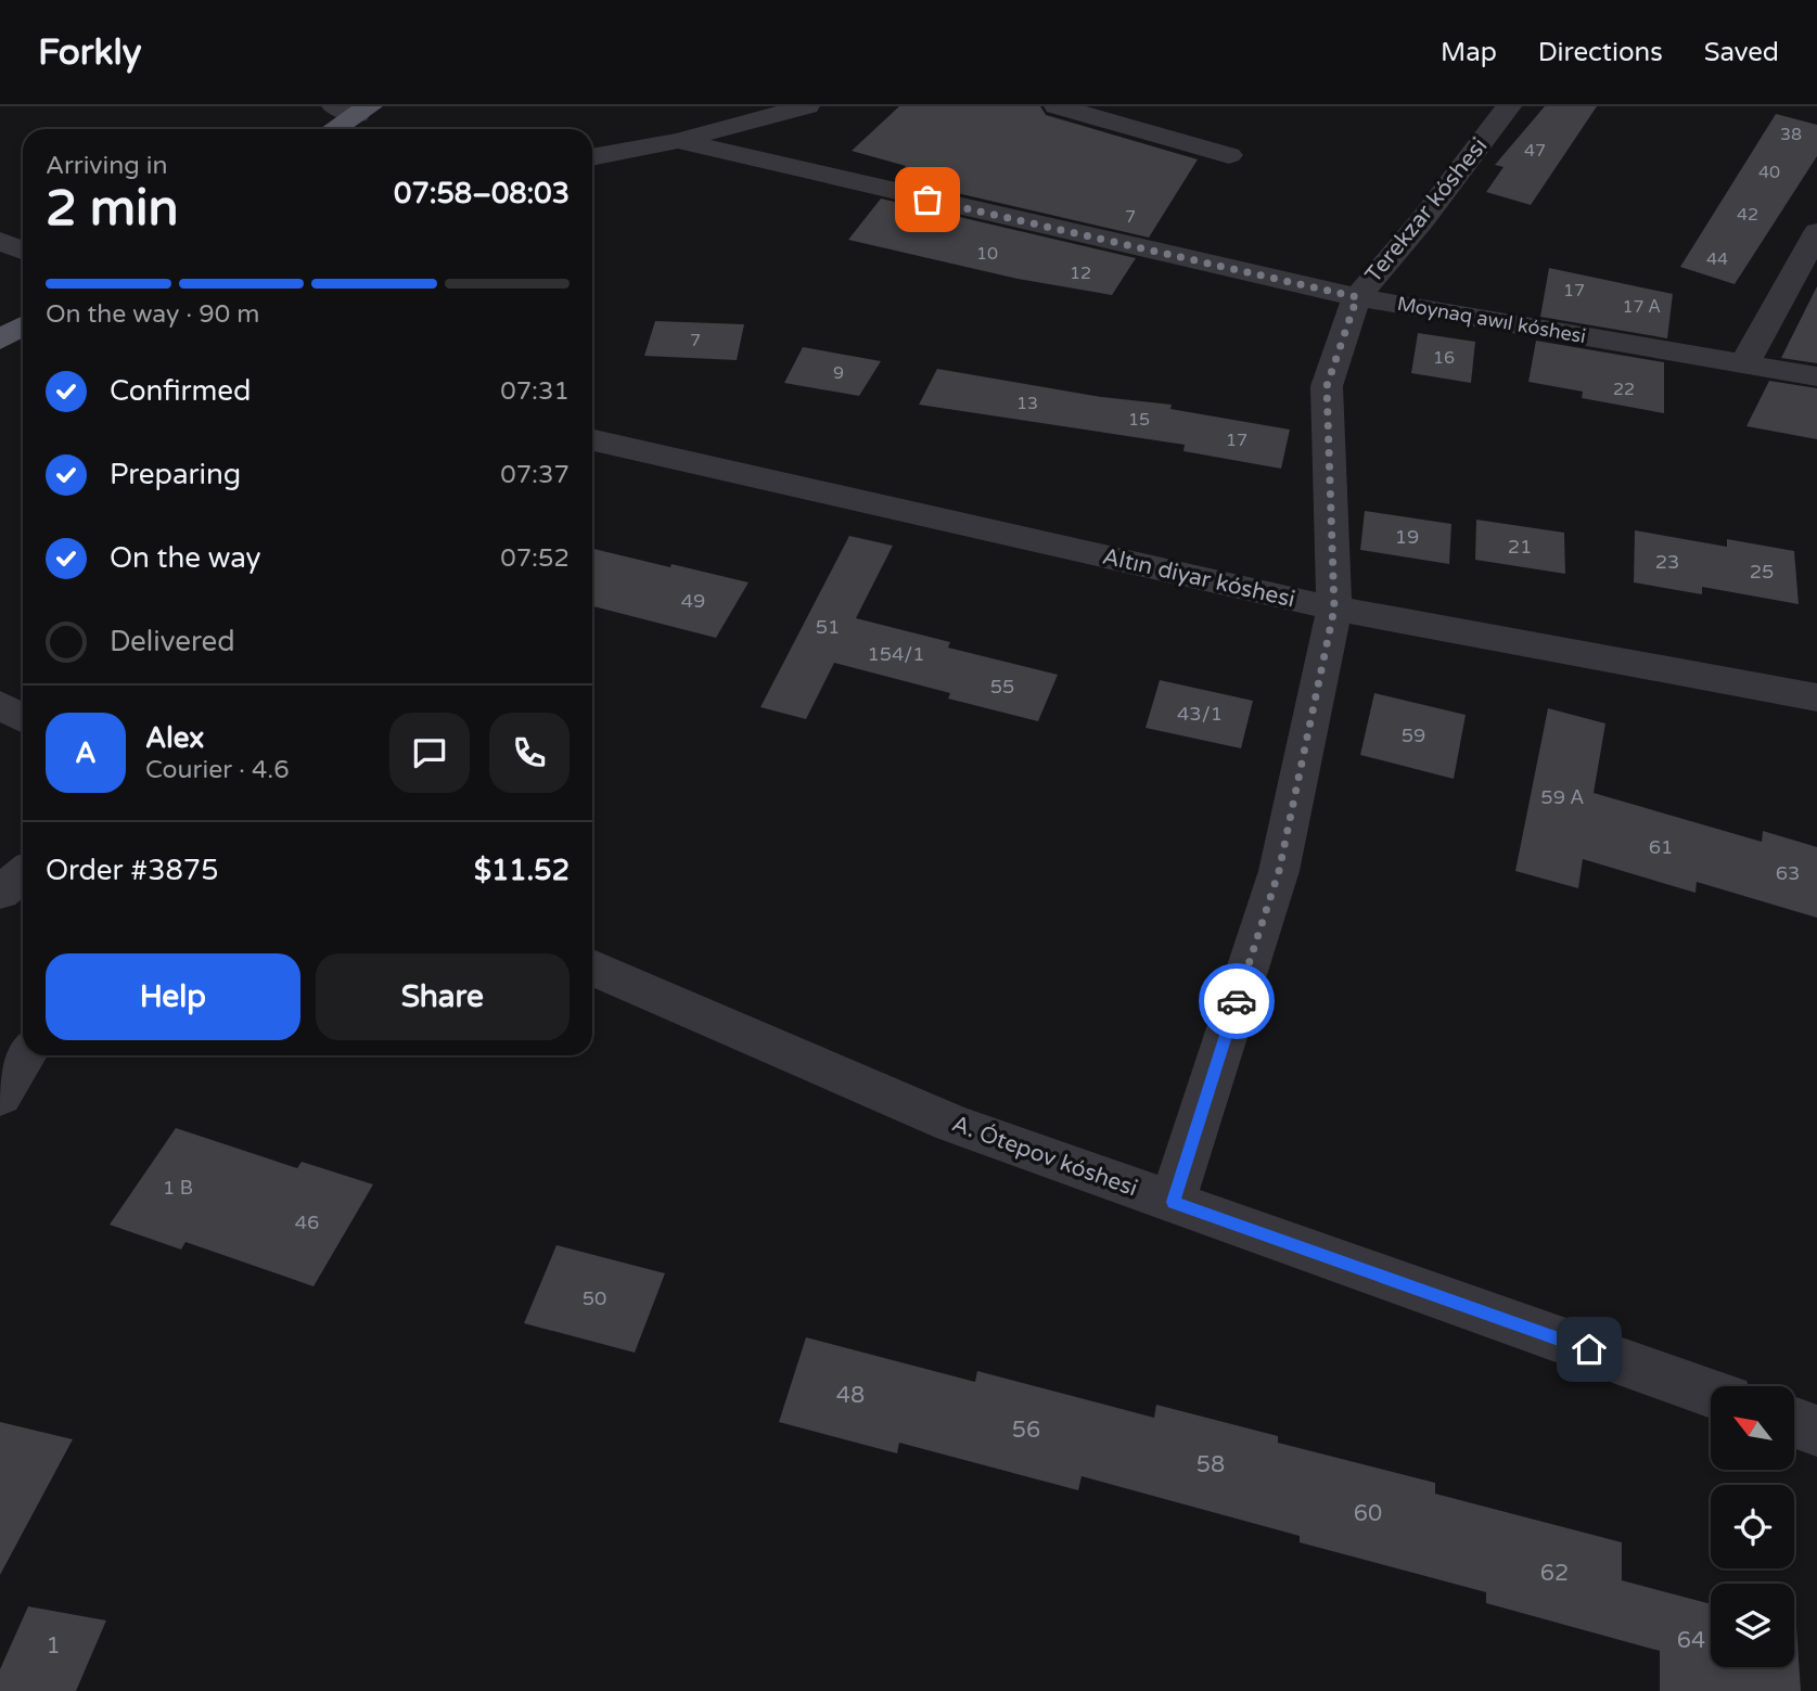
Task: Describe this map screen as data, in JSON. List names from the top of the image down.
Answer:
{
  "streets": {
    "street": [
      "Terekzar kóshesi",
      "Moynaq awıl kóshesi",
      "Altın diyar kóshesi",
      "A. Ótepov kóshesi"
    ]
  },
  "crossings": [
    ["Terekzar kóshesi", "Moynaq awıl kóshesi"],
    ["Terekzar kóshesi", "Altın diyar kóshesi"],
    ["Terekzar kóshesi", "A. Ótepov kóshesi"]
  ],
  "house_numbers": [
    "38",
    "47",
    "40",
    "42",
    "7",
    "10",
    "44",
    "12",
    "17",
    "17 А",
    "7",
    "16",
    "9",
    "22",
    "13",
    "15",
    "17",
    "19",
    "21",
    "23",
    "25",
    "49",
    "51",
    "154/1",
    "55",
    "43/1",
    "59",
    "59 А",
    "61",
    "63",
    "1 В",
    "46",
    "50",
    "48",
    "56",
    "58",
    "60",
    "62",
    "64",
    "1"
  ],
  "north": "top left",
  "page": {
    "header": "Forkly",
    "nav": ["Map", "Directions", "Saved"],
    "heading": ["2 min", "Arriving in", "07:58–08:03"],
    "panel": [
      "Alex",
      "Courier · 4.6",
      "Order #3875",
      "$11.52"
    ],
    "bar": "On the way · 90 m",
    "list": [
      ["Confirmed", "07:31"],
      ["Preparing", "07:37"],
      ["On the way", "07:52"],
      "Delivered"
    ],
    "round": "A",
    "buttons": ["Help", "Share"]
  }
}
